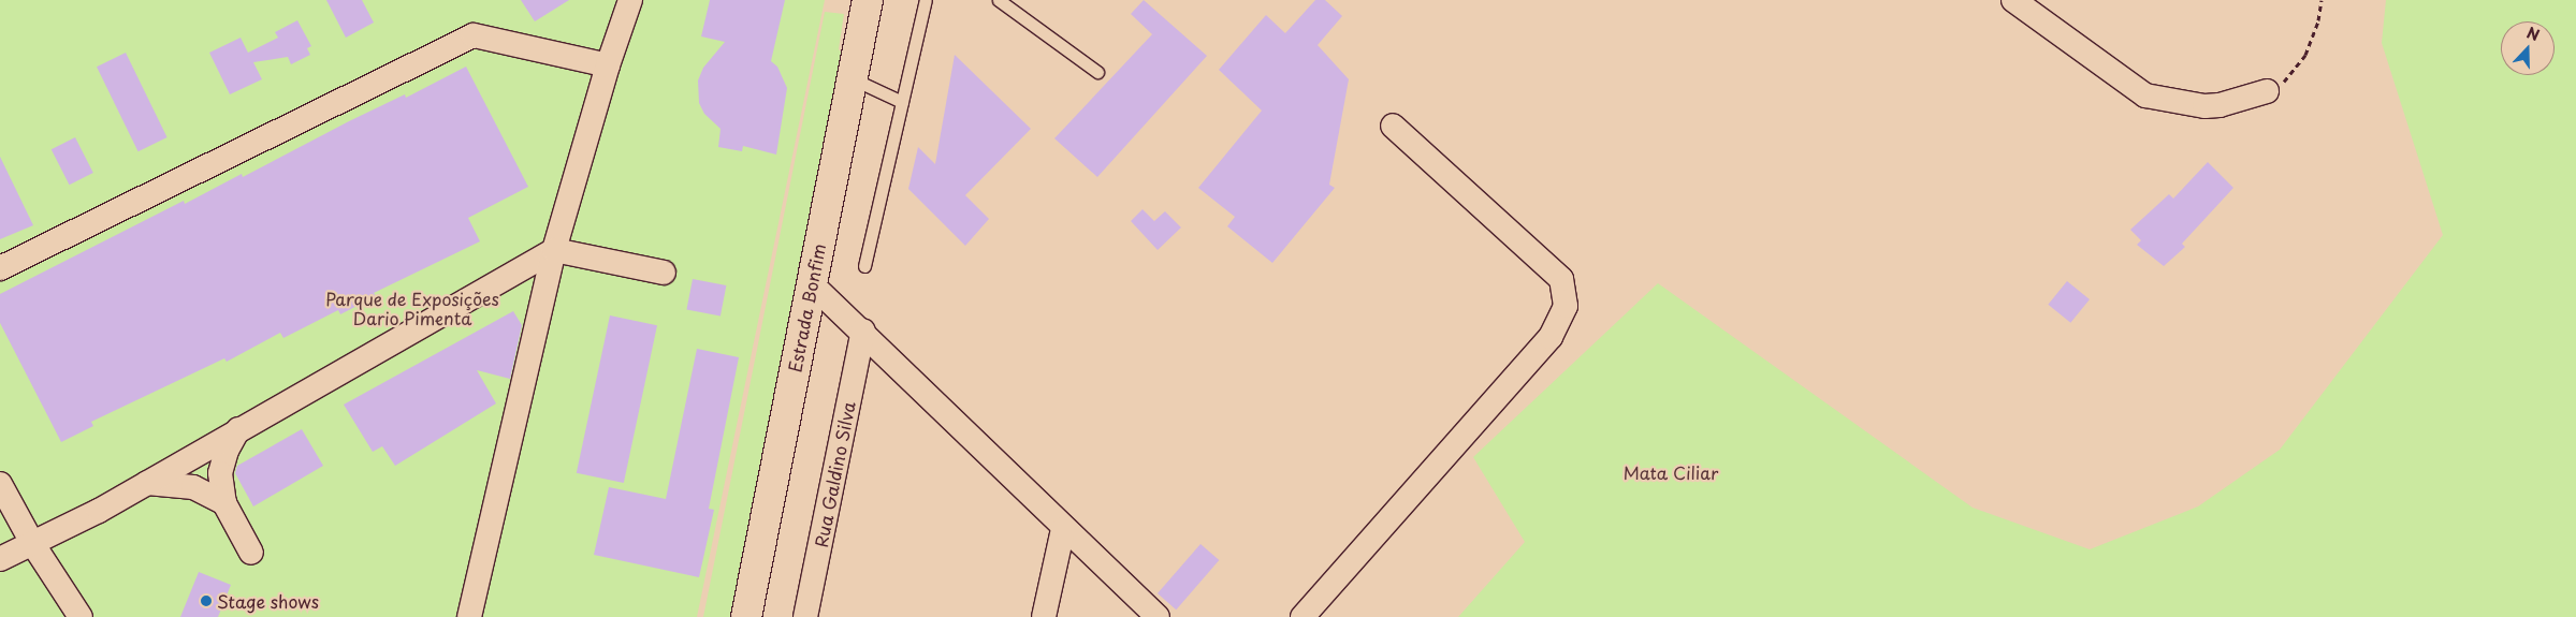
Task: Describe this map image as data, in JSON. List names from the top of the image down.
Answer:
{
  "streets": {
    "main road": ["Estrada Bonfim"],
    "street": ["Rua Galdino Silva"]
  },
  "parks": ["Parque de Exposições Dario Pimenta", "Mata Ciliar"],
  "places": ["Stage shows"],
  "north": "top"
}
